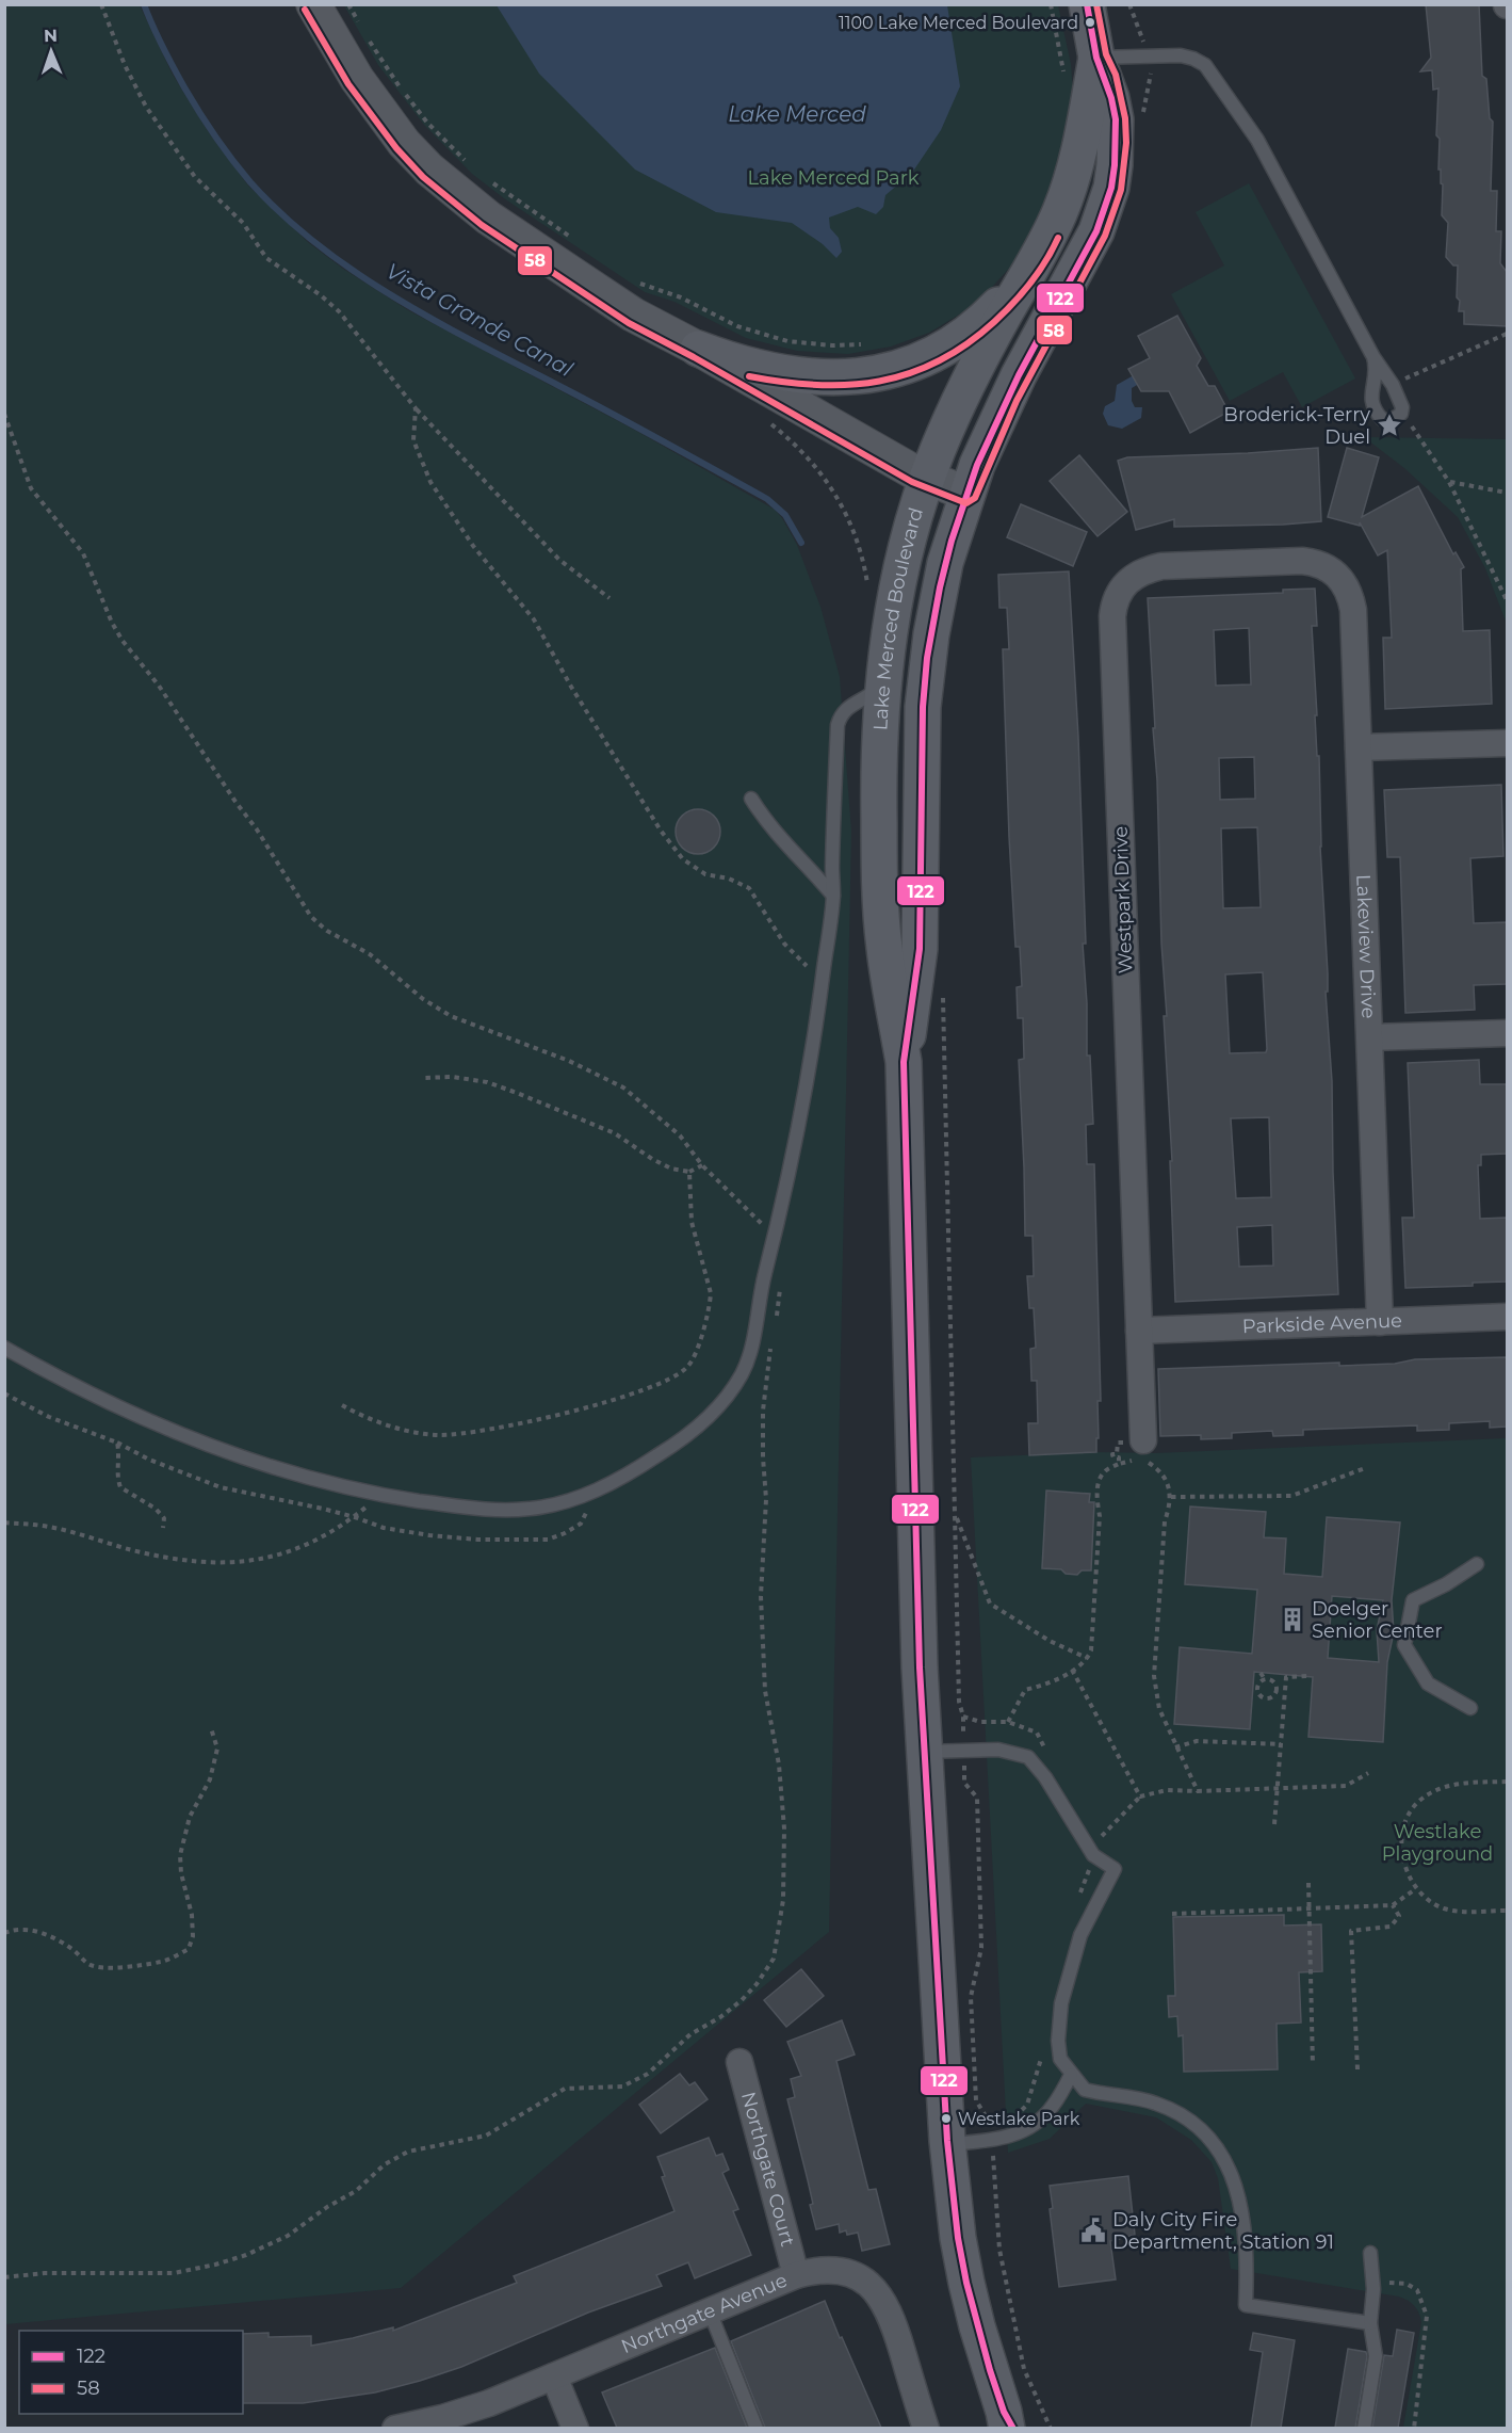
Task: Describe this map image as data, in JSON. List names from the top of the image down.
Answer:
{
  "streets": {
    "main road": ["Lake Merced Boulevard"],
    "street": [
      "Westpark Drive",
      "Lakeview Drive",
      "Parkside Avenue",
      "Northgate Court",
      "Northgate Avenue"
    ]
  },
  "crossings": [
    ["Westpark Drive", "Lakeview Drive"],
    ["Westpark Drive", "Parkside Avenue"],
    ["Lakeview Drive", "Parkside Avenue"],
    ["Northgate Court", "Northgate Avenue"]
  ],
  "water": ["Lake Merced", "Vista Grande Canal"],
  "parks": ["Lake Merced Park", "Westlake Playground"],
  "places": {
    "other": ["1100 Lake Merced Boulevard", "Westlake Park"],
    "place": ["Broderick-Terry Duel"],
    "building": ["Doelger Senior Center"],
    "public building": ["Daly City Fire Department, Station 91"]
  },
  "lines": ["transit line 122", "transit line 58"],
  "legend": ["122", "58"],
  "north": "top"
}
